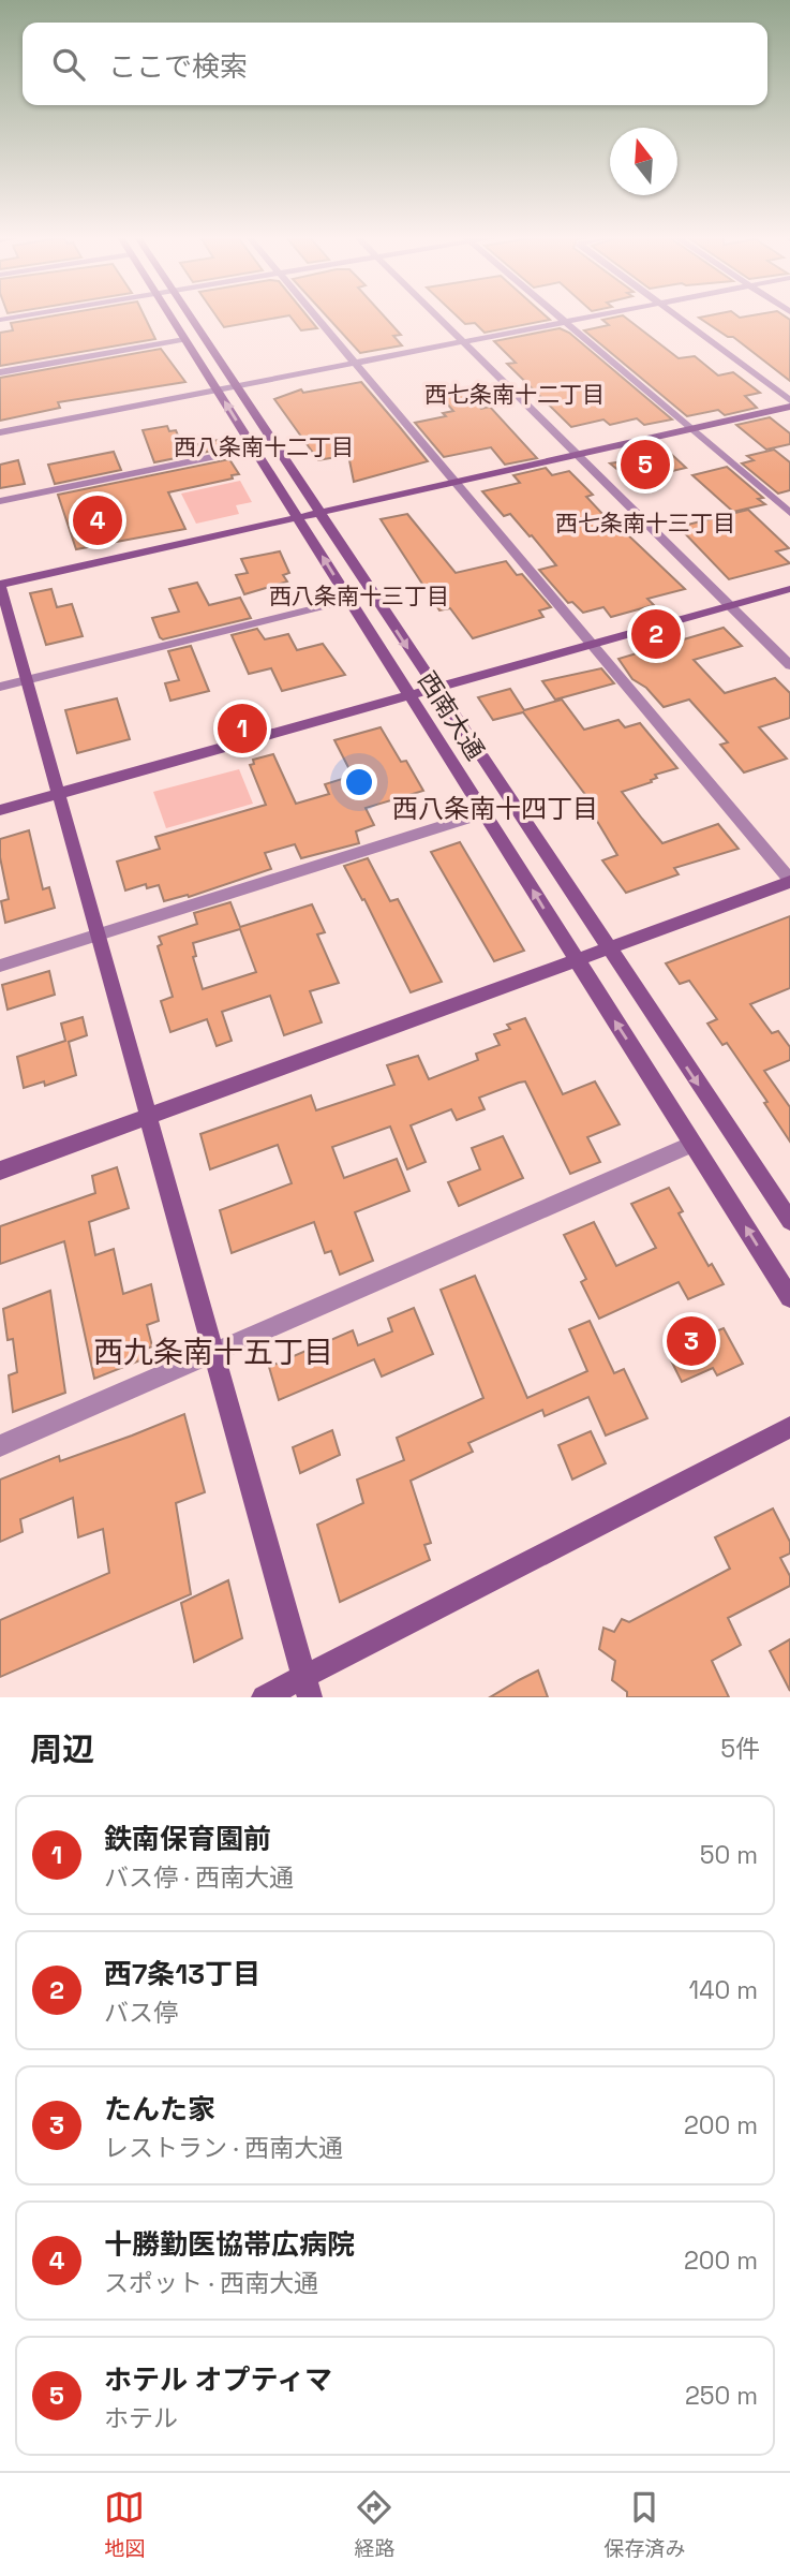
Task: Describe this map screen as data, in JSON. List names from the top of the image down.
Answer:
{
  "streets": {
    "street": ["西南大通"]
  },
  "districts": [
    "西七条南十二丁目",
    "西八条南十二丁目",
    "西七条南十三丁目",
    "西八条南十三丁目",
    "西八条南十四丁目",
    "西九条南十五丁目"
  ],
  "north": "top",
  "page": {
    "search": "ここで検索",
    "pins": [
      "5",
      "4",
      "2",
      "1",
      "3"
    ],
    "heading": ["周辺", "5件"],
    "list": [
      {
        "mark": "1",
        "name": "鉄南保育園前",
        "note": "バス停 · 西南大通",
        "value": "50 m"
      },
      {
        "mark": "2",
        "name": "西7条13丁目",
        "note": "バス停",
        "value": "140 m"
      },
      {
        "mark": "3",
        "name": "たんた家",
        "note": "レストラン · 西南大通",
        "value": "200 m"
      },
      {
        "mark": "4",
        "name": "十勝勤医協帯広病院",
        "note": "スポット · 西南大通",
        "value": "200 m"
      },
      {
        "mark": "5",
        "name": "ホテル オプティマ",
        "note": "ホテル",
        "value": "250 m"
      }
    ],
    "nav": ["地図", "経路", "保存済み"]
  }
}
